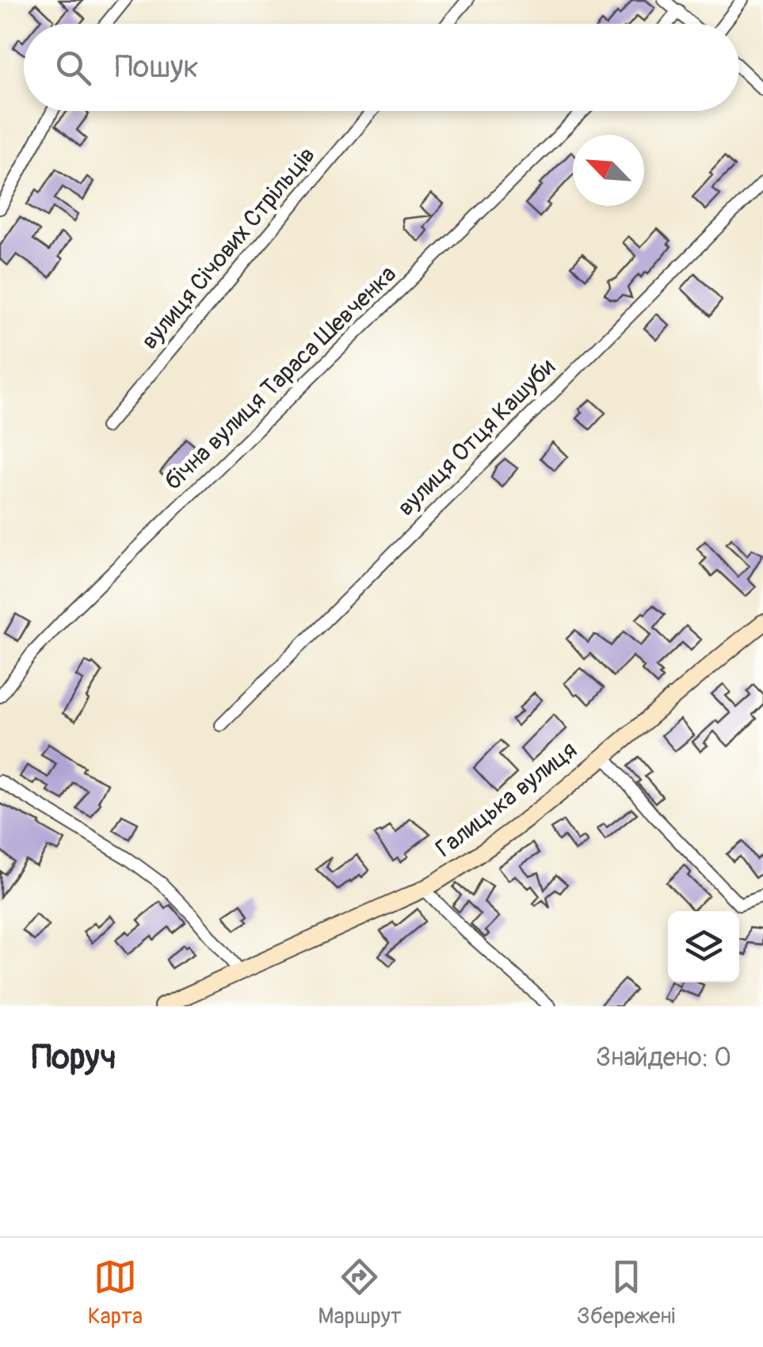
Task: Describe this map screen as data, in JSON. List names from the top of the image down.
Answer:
{
  "streets": {
    "street": [
      "вулиця Січових Стрільців",
      "бічна вулиця Тараса Шевченка",
      "вулиця Отця Кашуби",
      "Галицька вулиця"
    ]
  },
  "north": "top left",
  "page": {
    "search": "Пошук",
    "heading": ["Поруч", "Знайдено: 0"],
    "nav": ["Карта", "Маршрут", "Збережені"]
  }
}
